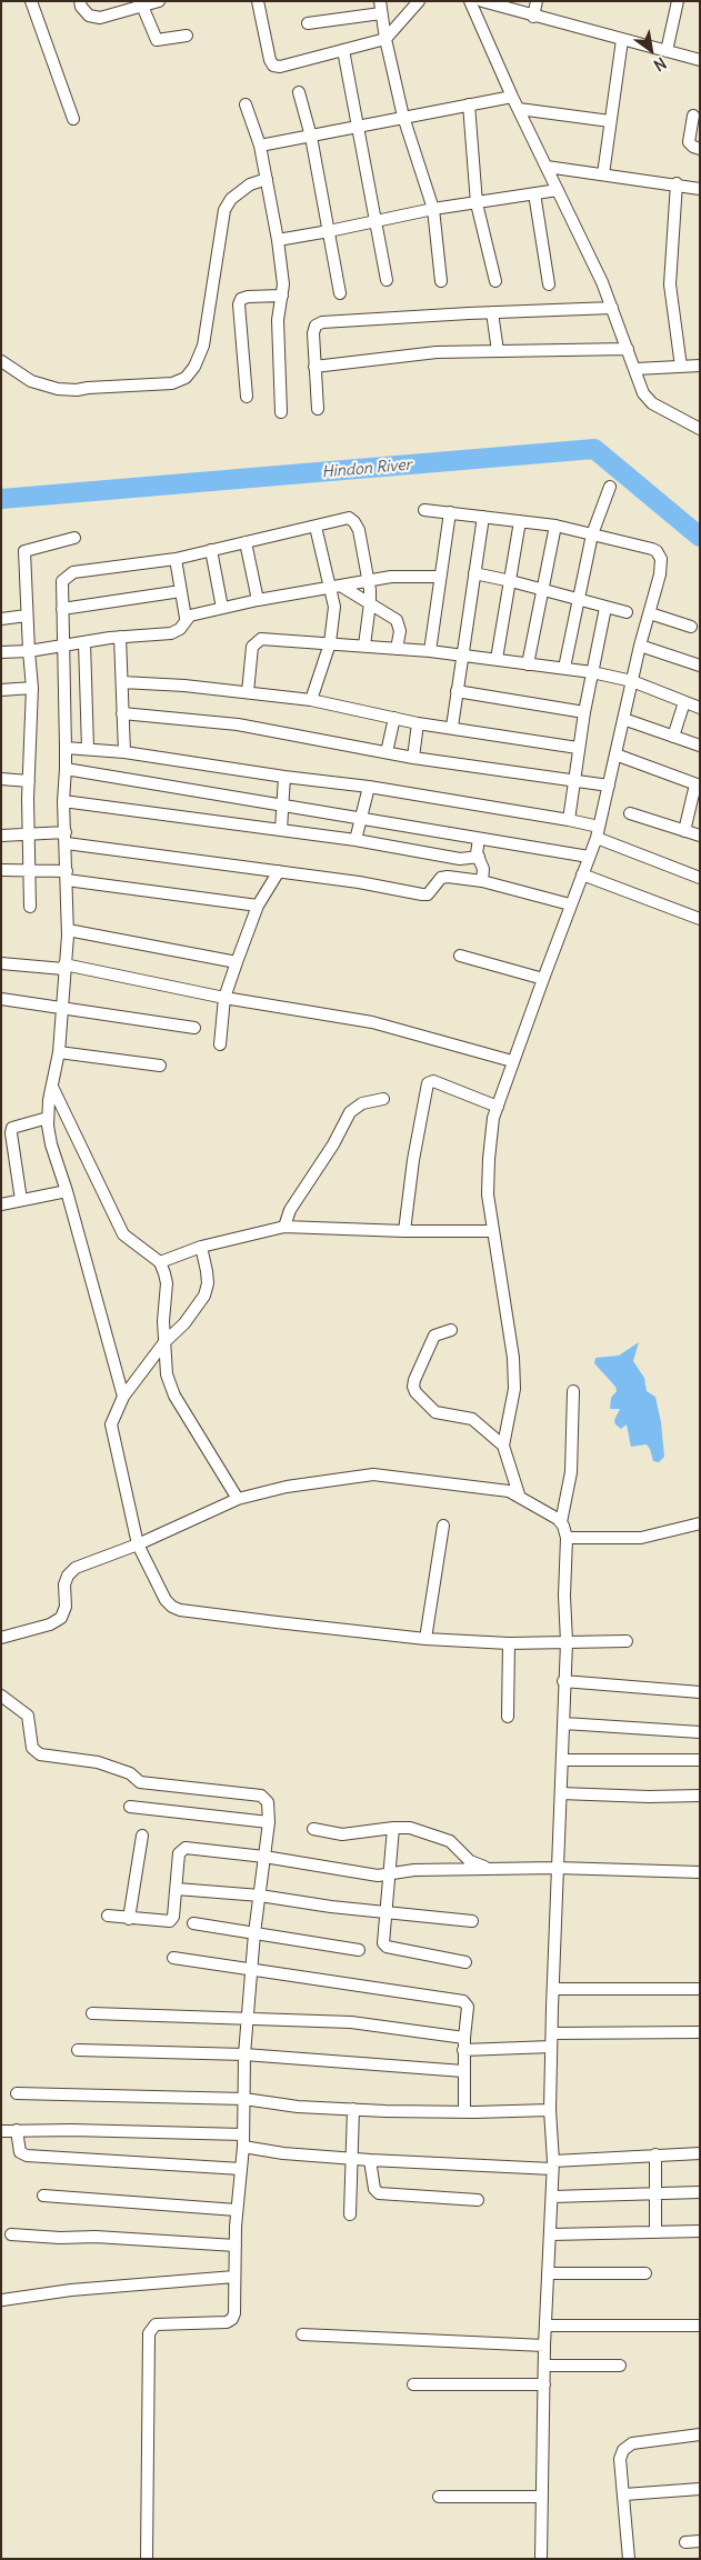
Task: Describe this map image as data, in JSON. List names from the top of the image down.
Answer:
{
  "water": ["Hindon River"],
  "north": "bottom right"
}
